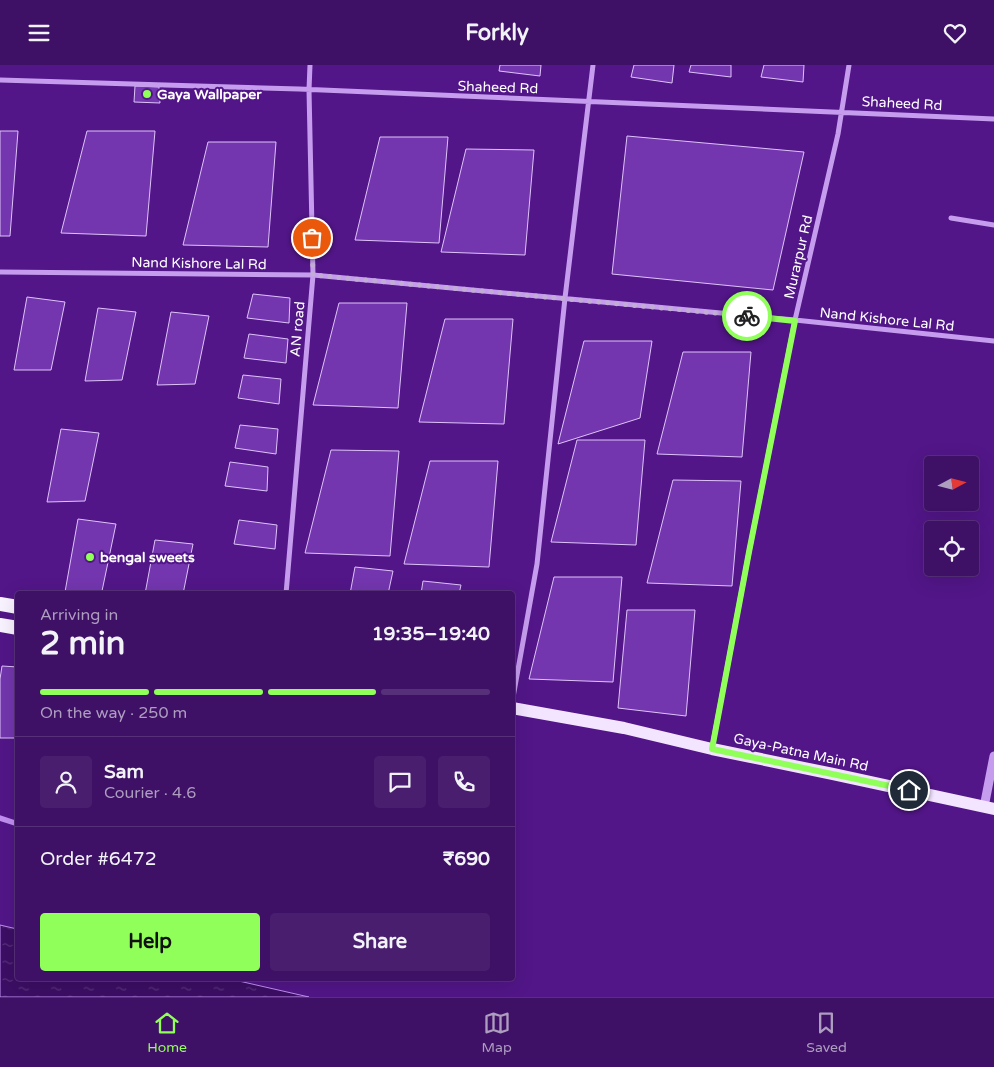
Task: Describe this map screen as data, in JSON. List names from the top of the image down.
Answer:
{
  "streets": {
    "main road": ["Gaya-Patna Main Rd"],
    "street": [
      "Shaheed Rd",
      "Murarpur Rd",
      "Nand Kishore Lal Rd",
      "AN road"
    ]
  },
  "crossings": [
    ["Shaheed Rd", "Murarpur Rd"],
    ["Shaheed Rd", "AN road"],
    ["Murarpur Rd", "Nand Kishore Lal Rd"],
    ["Murarpur Rd", "Gaya-Patna Main Rd"],
    ["Nand Kishore Lal Rd", "AN road"]
  ],
  "places": ["Gaya Wallpaper", "bengal sweets"],
  "north": "right",
  "page": {
    "header": "Forkly",
    "heading": ["2 min", "Arriving in", "19:35–19:40"],
    "panel": [
      "Sam",
      "Courier · 4.6",
      "Order #6472",
      "₹690"
    ],
    "bar": "On the way · 250 m",
    "buttons": ["Help", "Share"],
    "tabs": ["Home", "Map", "Saved"]
  }
}
